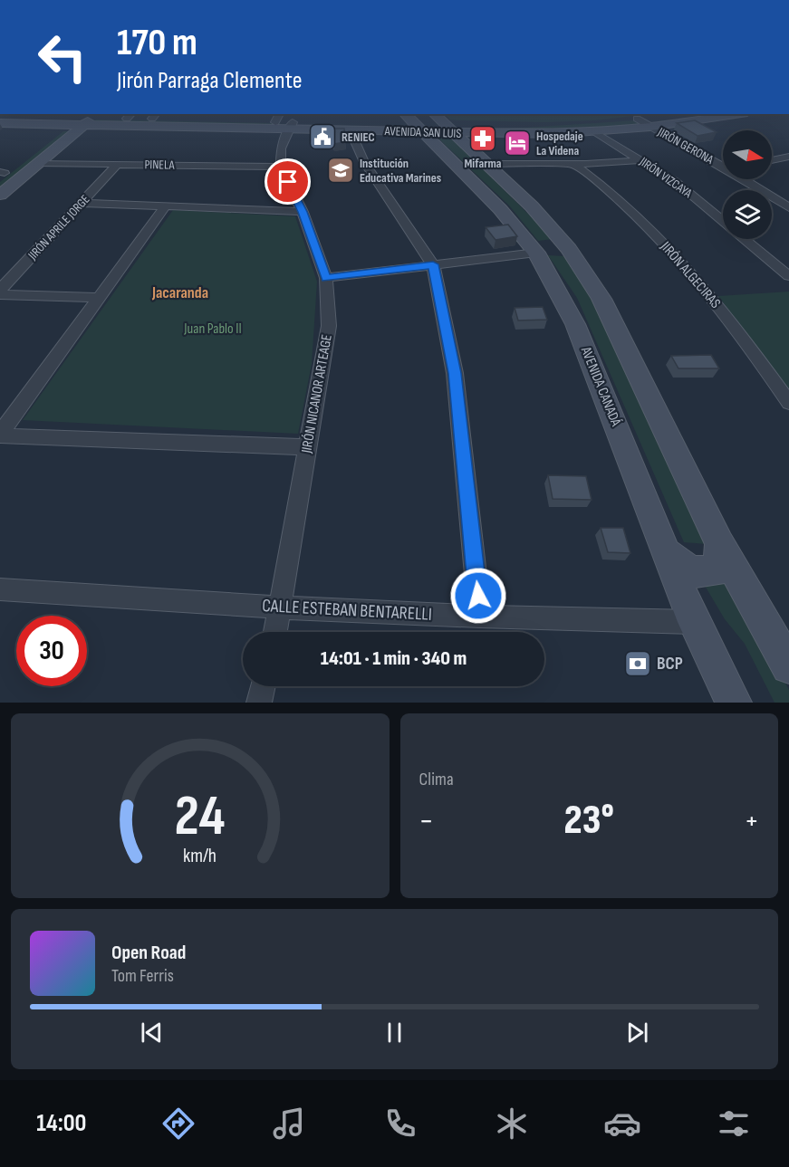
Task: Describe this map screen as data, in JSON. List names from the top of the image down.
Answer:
{
  "streets": {
    "main road": ["AVENIDA SAN LUIS", "AVENIDA CANADÁ"],
    "street": [
      "JIRÓN GERONA",
      "PINELA",
      "JIRÓN VIZCAYA",
      "JIRÓN APRILE JORGE",
      "JIRÓN ALGECIRAS",
      "JIRÓN NICANOR ARTEAGE",
      "CALLE ESTEBAN BENTARELLI"
    ]
  },
  "crossings": [
    ["AVENIDA SAN LUIS", "JIRÓN GERONA"],
    ["AVENIDA SAN LUIS", "JIRÓN VIZCAYA"],
    ["AVENIDA SAN LUIS", "AVENIDA CANADÁ"],
    ["PINELA", "JIRÓN APRILE JORGE"],
    ["PINELA", "JIRÓN NICANOR ARTEAGE"],
    ["AVENIDA CANADÁ", "CALLE ESTEBAN BENTARELLI"],
    ["JIRÓN NICANOR ARTEAGE", "CALLE ESTEBAN BENTARELLI"]
  ],
  "districts": ["Jacaranda"],
  "parks": ["Juan Pablo II"],
  "places": {
    "public building": ["RENIEC"],
    "pharmacy": ["Mifarma"],
    "hotel": ["Hospedaje La Videna"],
    "school or university": ["Institución Educativa Marines"],
    "bank": ["BCP"]
  },
  "north": "right",
  "page": {
    "turn": ["170 m", "Jirón Parraga Clemente"],
    "limit": "30",
    "trip": "14:01 · 1 min · 340 m",
    "tile": "Clima",
    "heat": ["−", "23°", "+"],
    "song": ["Open Road", "Tom Ferris"],
    "tabs": "14:00",
    "gauge": ["24", "km/h"]
  }
}
